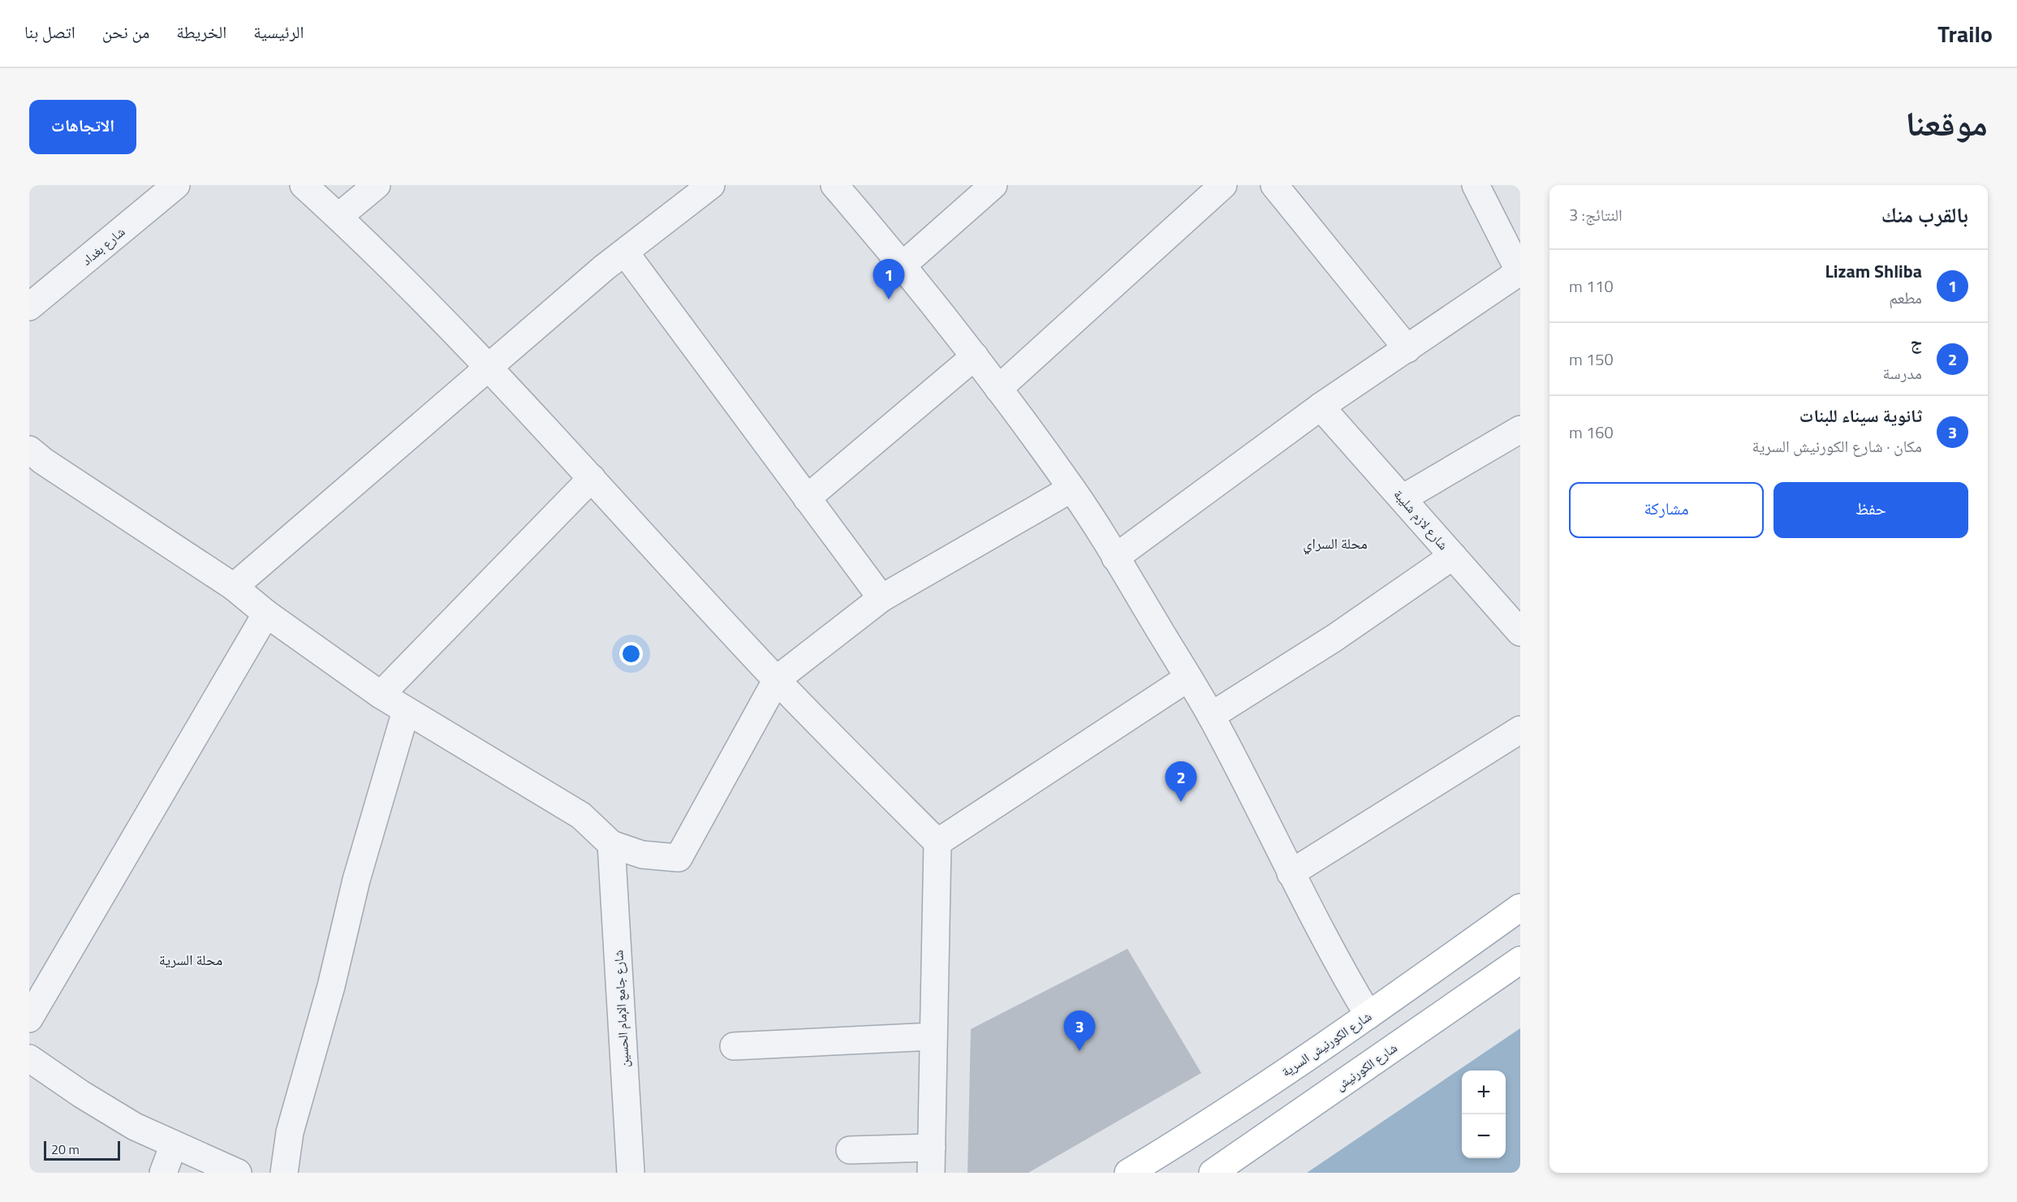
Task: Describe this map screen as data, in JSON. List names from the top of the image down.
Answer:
{
  "streets": {
    "main road": ["شارع الكورنيش السرية", "شارع الكورنيش"],
    "street": ["شارع بغداد", "شارع لازم شليبة", "شارع جامع الإمام الحسين"]
  },
  "districts": ["محلة السراي", "محلة السرية"],
  "scale_bar": "20 m",
  "page": {
    "header": "Trailo",
    "nav": [
      "الرئيسية",
      "الخريطة",
      "من نحن",
      "اتصل بنا"
    ],
    "title": "موقعنا",
    "buttons": [
      "الاتجاهات",
      ["حفظ", "مشاركة"]
    ],
    "heading": ["بالقرب منك", "النتائج: 3"],
    "list": [
      {
        "mark": "1",
        "name": "Lizam Shliba",
        "note": "مطعم",
        "value": "110 m"
      },
      {
        "mark": "2",
        "name": "ج",
        "note": "مدرسة",
        "value": "150 m"
      },
      {
        "mark": "3",
        "name": "ثانوية سيناء للبنات",
        "note": "مكان · شارع الكورنيش السرية",
        "value": "160 m"
      }
    ],
    "pins": ["1", "2", "3"],
    "map_buttons": ["+", "−"],
    "scale": "20 m"
  }
}
